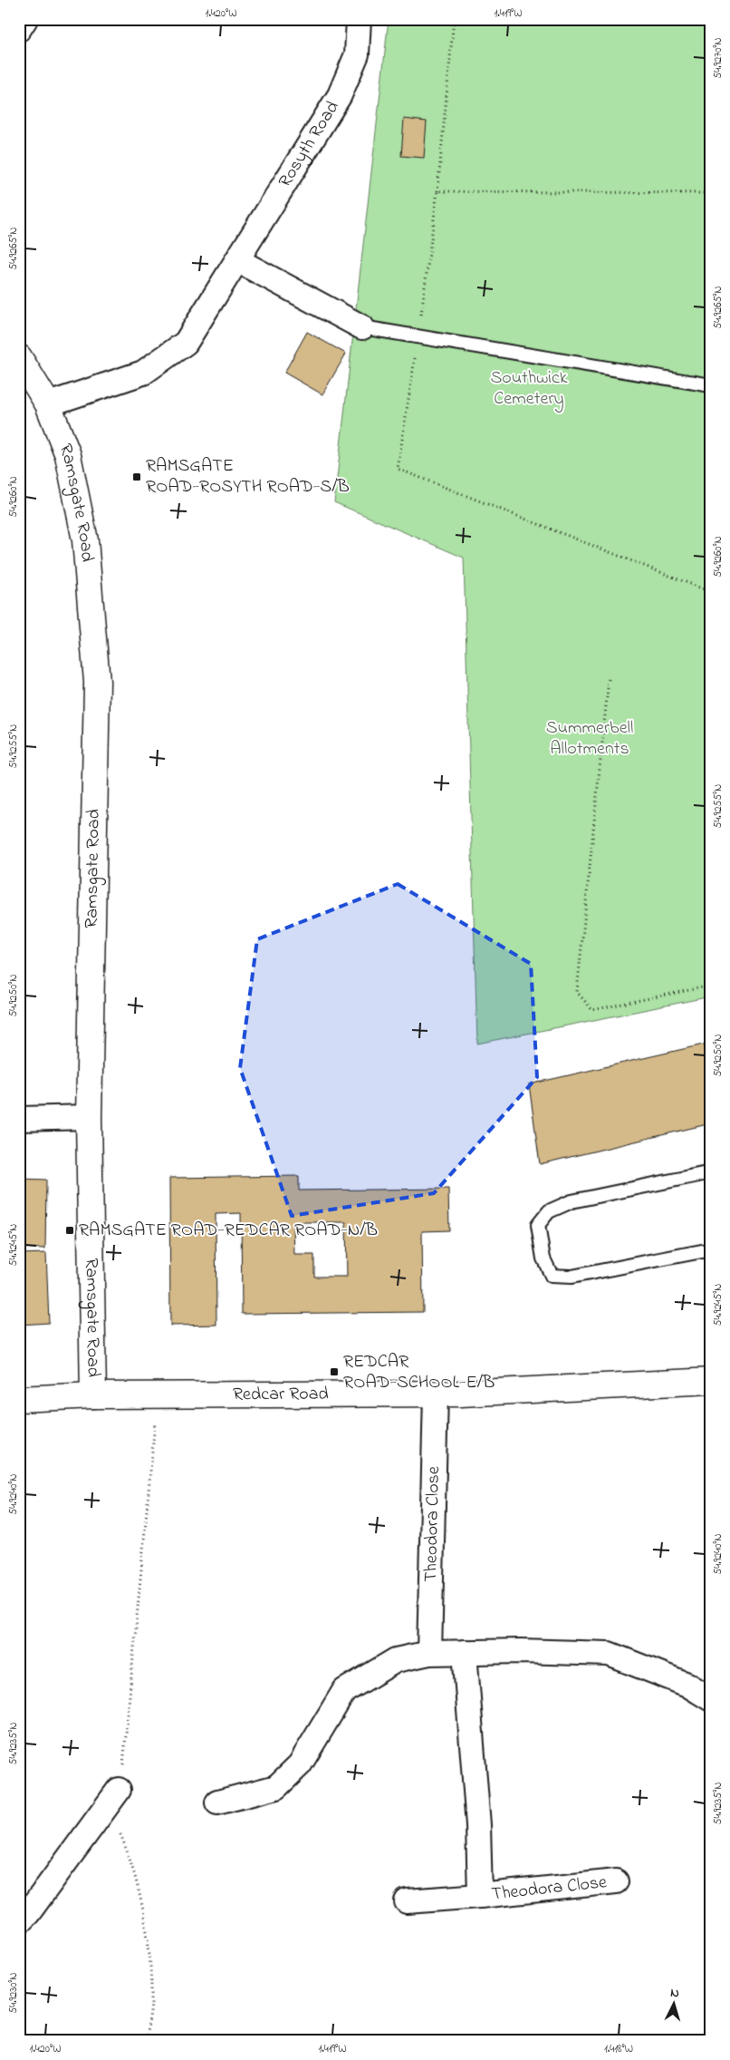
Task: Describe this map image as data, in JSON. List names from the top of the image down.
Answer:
{
  "streets": {
    "street": [
      "Rosyth Road",
      "Ramsgate Road",
      "Redcar Road",
      "Theodora Close"
    ]
  },
  "crossings": [
    ["Rosyth Road", "Ramsgate Road"],
    ["Ramsgate Road", "Redcar Road"],
    ["Redcar Road", "Theodora Close"]
  ],
  "parks": ["Southwick Cemetery", "Summerbell Allotments"],
  "places": {
    "transit": ["RAMSGATE ROAD-ROSYTH ROAD-S/B", "RAMSGATE ROAD-REDCAR ROAD-N/B", "REDCAR ROAD-SCHOOL-E/B"]
  },
  "north": "top",
  "coordinates": [
    "1.420°W",
    "1.419°W",
    "54.9270°N",
    "54.9265°N",
    "54.9260°N",
    "54.9255°N",
    "54.9250°N",
    "54.9245°N",
    "54.9240°N",
    "54.9235°N",
    "54.9230°N",
    "1.418°W"
  ]
}
